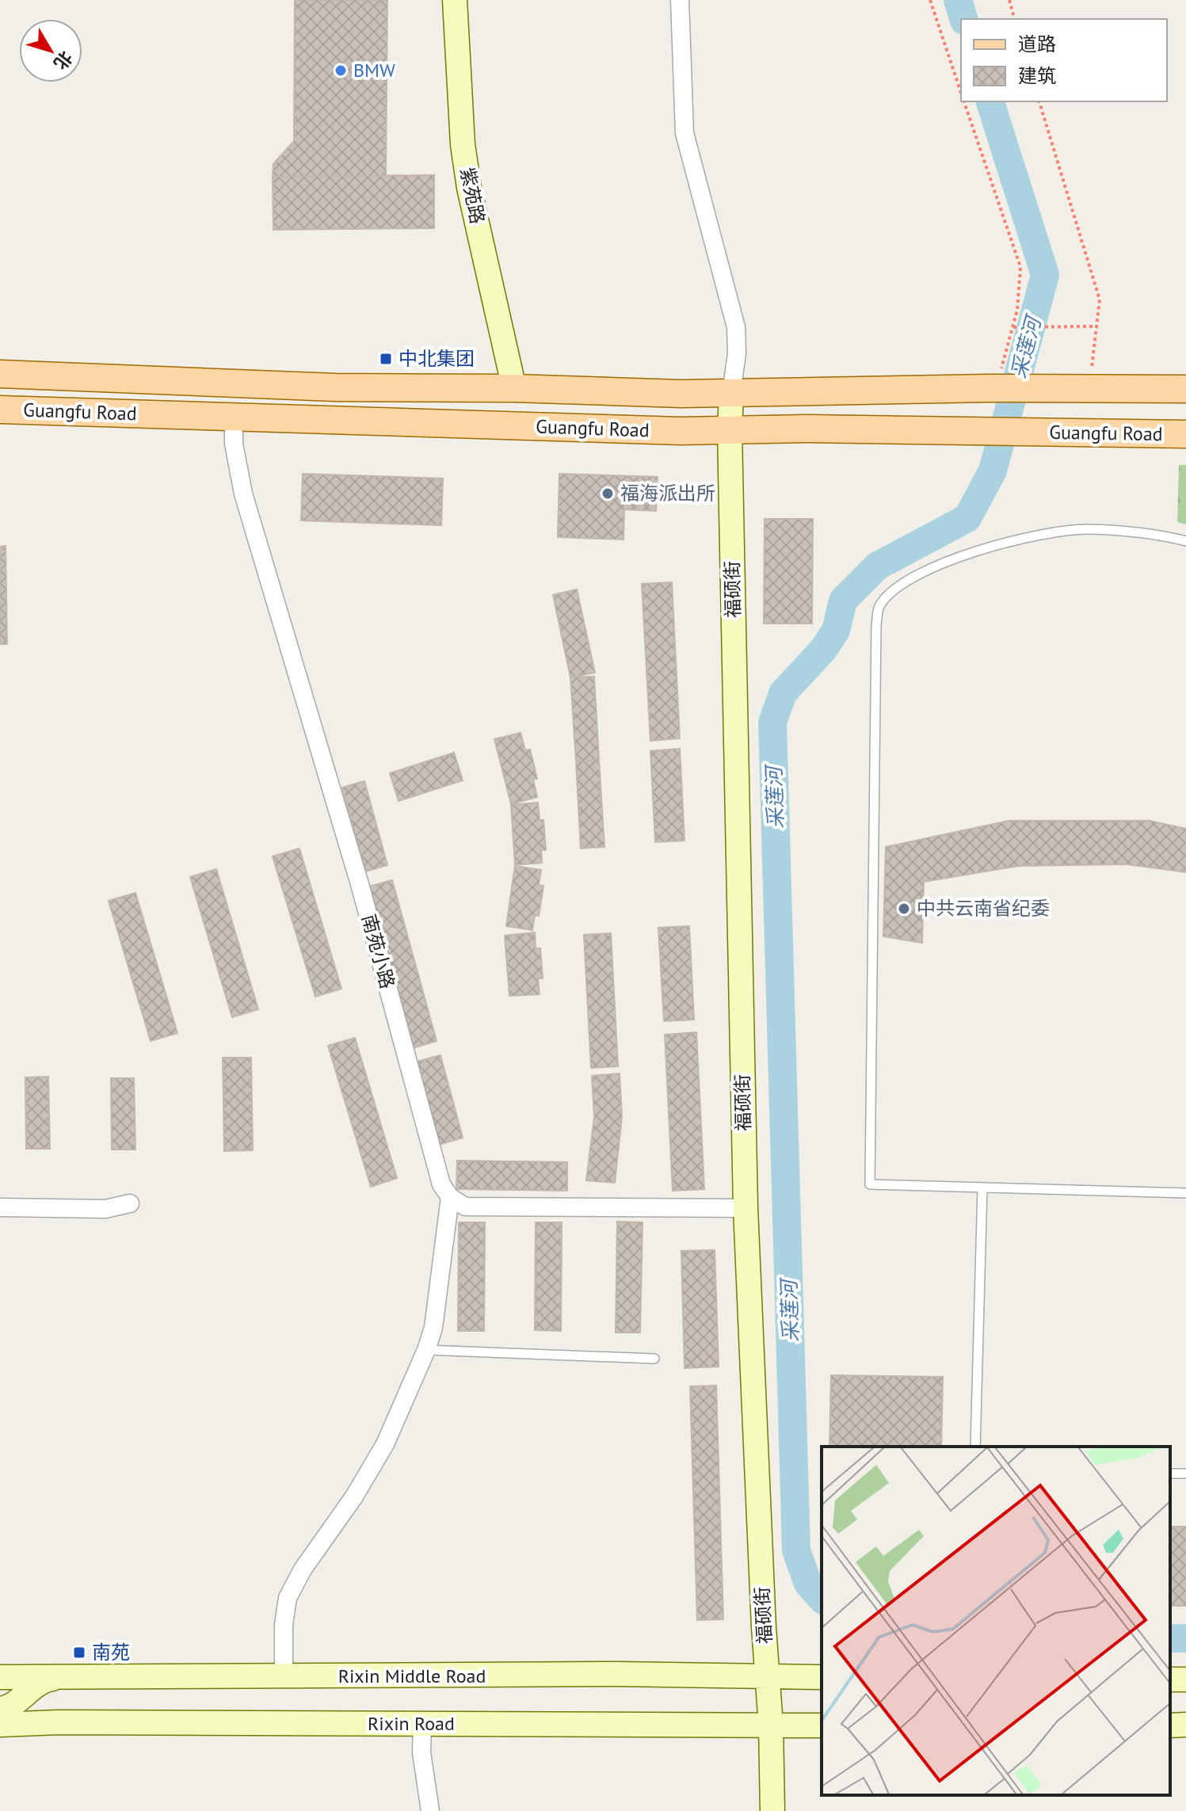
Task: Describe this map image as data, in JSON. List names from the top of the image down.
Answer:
{
  "streets": {
    "main road": [
      "紫苑路",
      "Guangfu Road",
      "福硕街",
      "Rixin Middle Road",
      "Rixin Road"
    ],
    "street": ["南苑小路"]
  },
  "crossings": [
    ["紫苑路", "Guangfu Road"],
    ["Guangfu Road", "福硕街"],
    ["Guangfu Road", "南苑小路"],
    ["福硕街", "Rixin Middle Road"],
    ["福硕街", "Rixin Road"]
  ],
  "water": ["采莲河"],
  "places": {
    "other": ["BMW", "福海派出所", "中共云南省纪委"],
    "transit": ["中北集团", "南苑"]
  },
  "legend": ["道路", "建筑"],
  "north": "bottom right"
}
